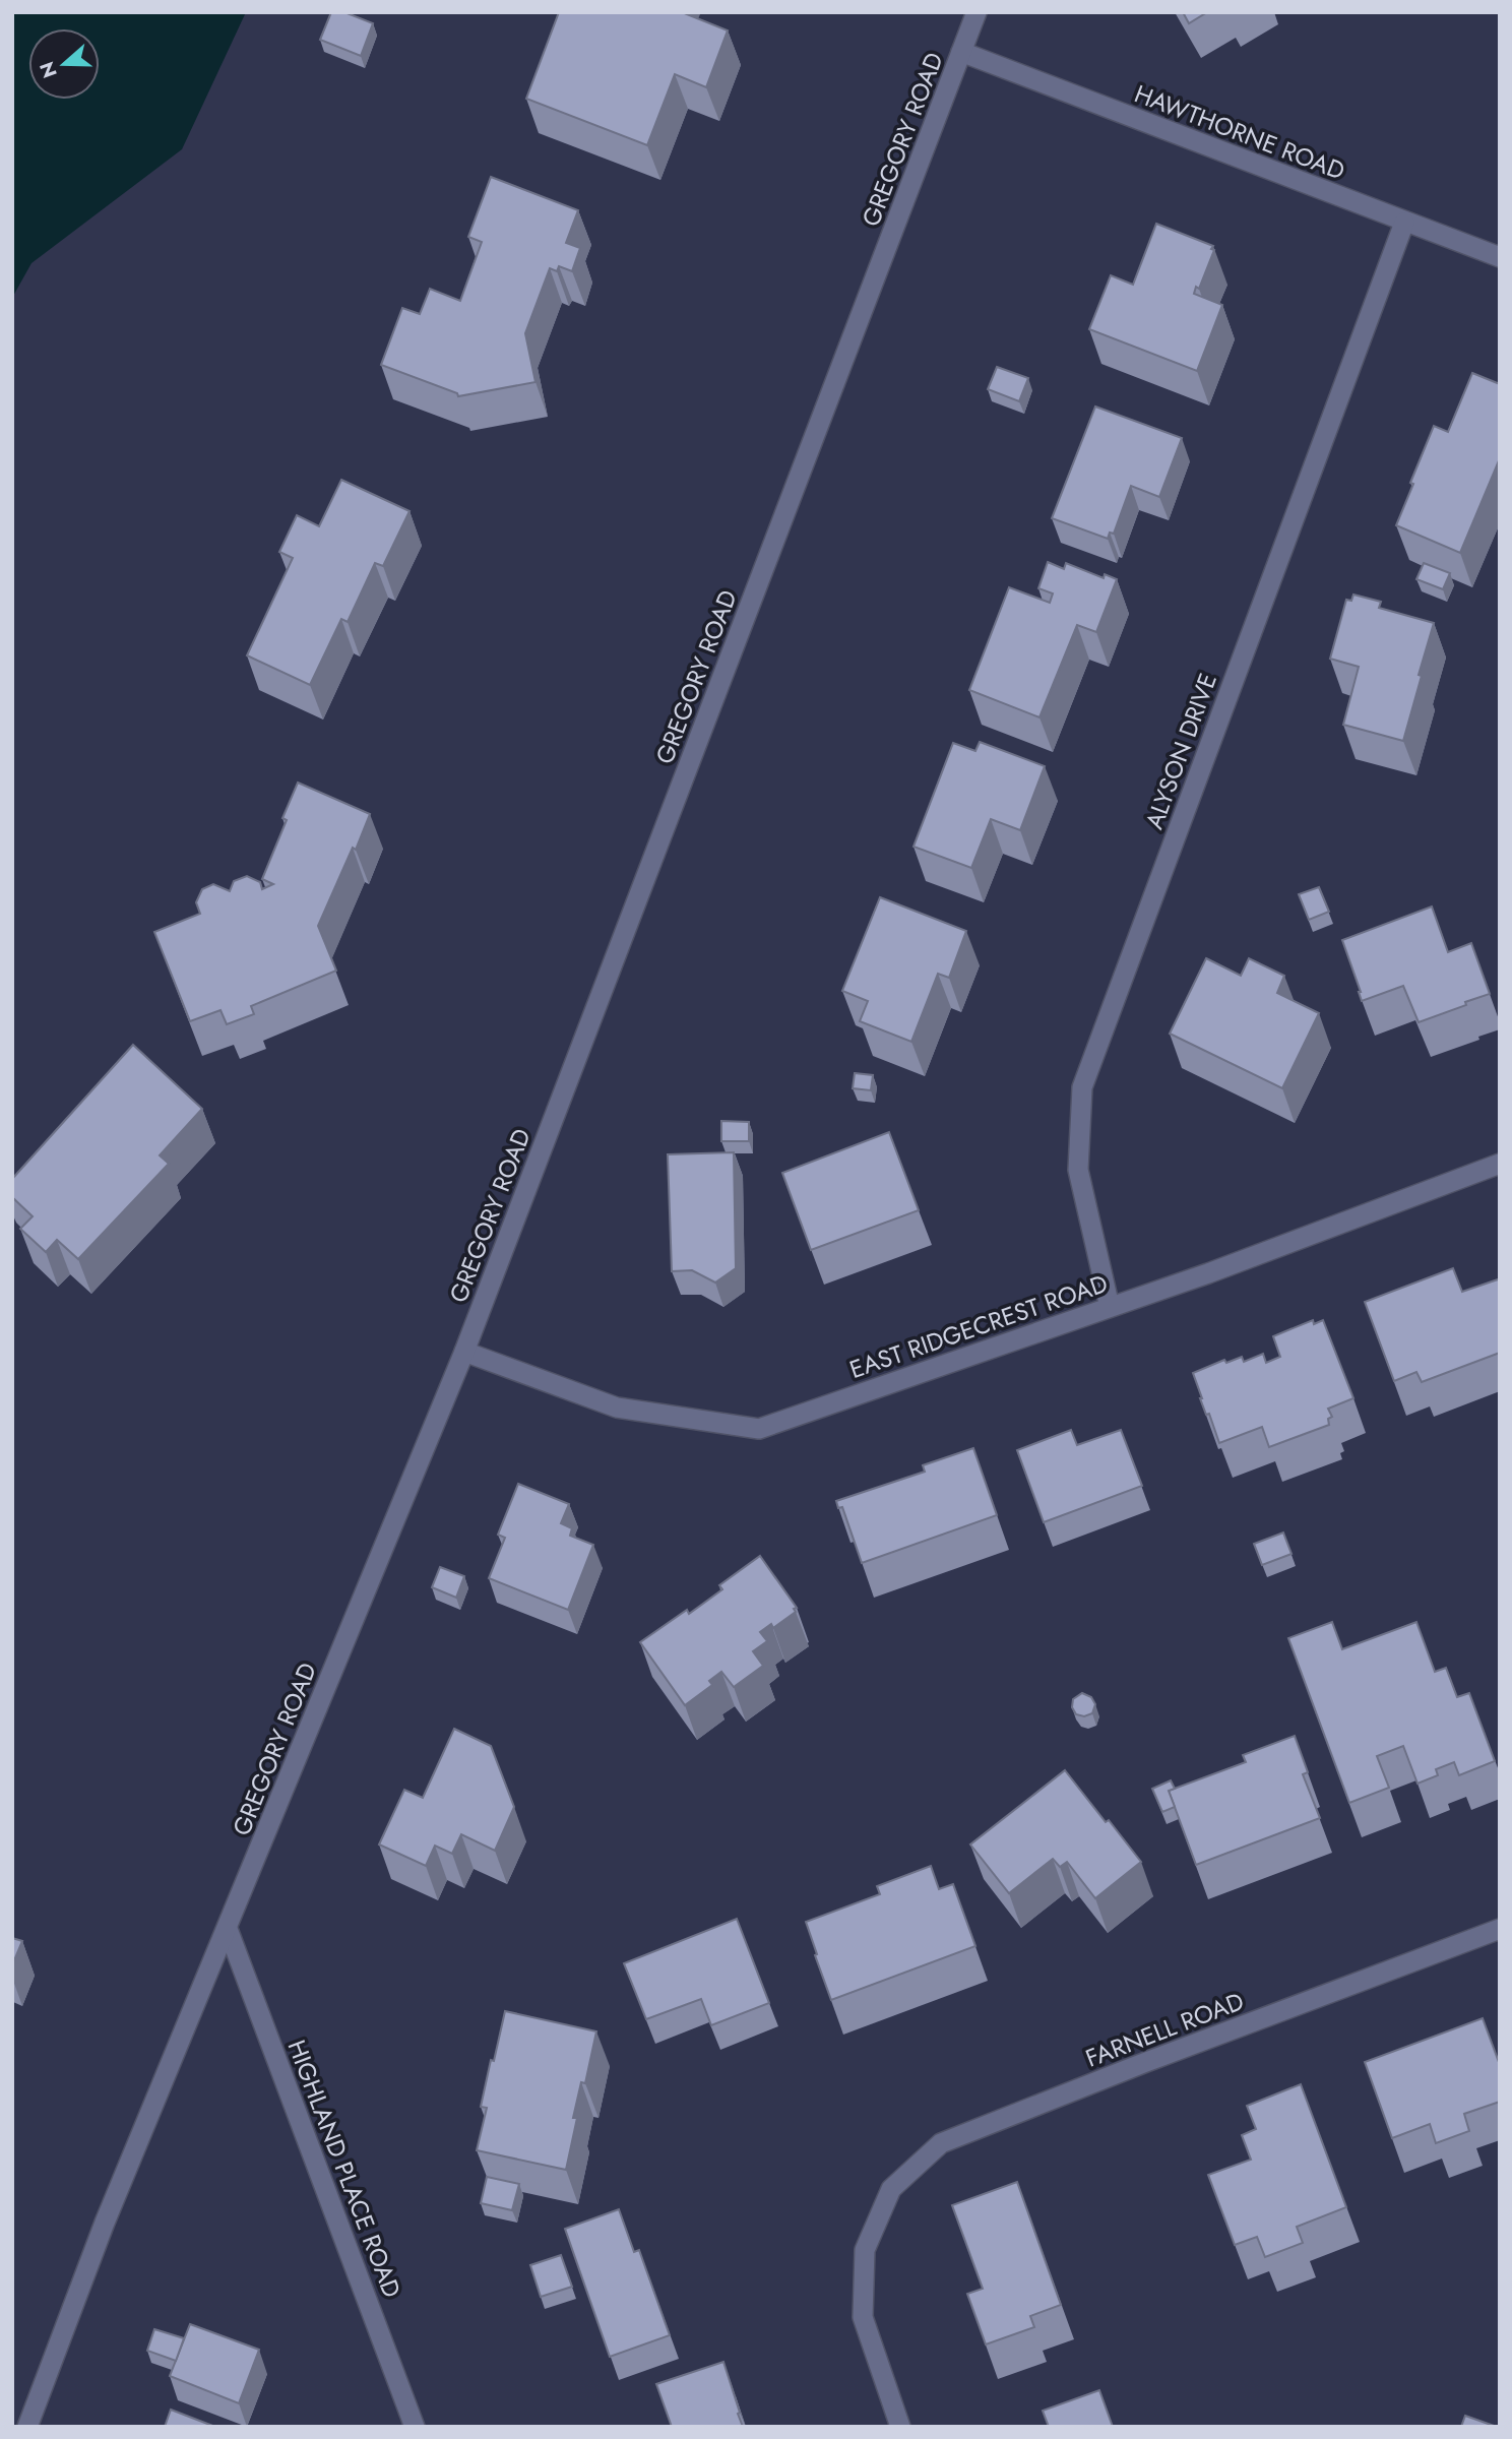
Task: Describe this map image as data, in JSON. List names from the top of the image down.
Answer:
{
  "streets": {
    "street": [
      "HAWTHORNE ROAD",
      "GREGORY ROAD",
      "ALYSON DRIVE",
      "EAST RIDGECREST ROAD",
      "FARNELL ROAD",
      "HIGHLAND PLACE ROAD"
    ]
  },
  "crossings": [
    ["HAWTHORNE ROAD", "GREGORY ROAD"],
    ["HAWTHORNE ROAD", "ALYSON DRIVE"],
    ["GREGORY ROAD", "EAST RIDGECREST ROAD"],
    ["GREGORY ROAD", "HIGHLAND PLACE ROAD"],
    ["ALYSON DRIVE", "EAST RIDGECREST ROAD"]
  ],
  "north": "left"
}
